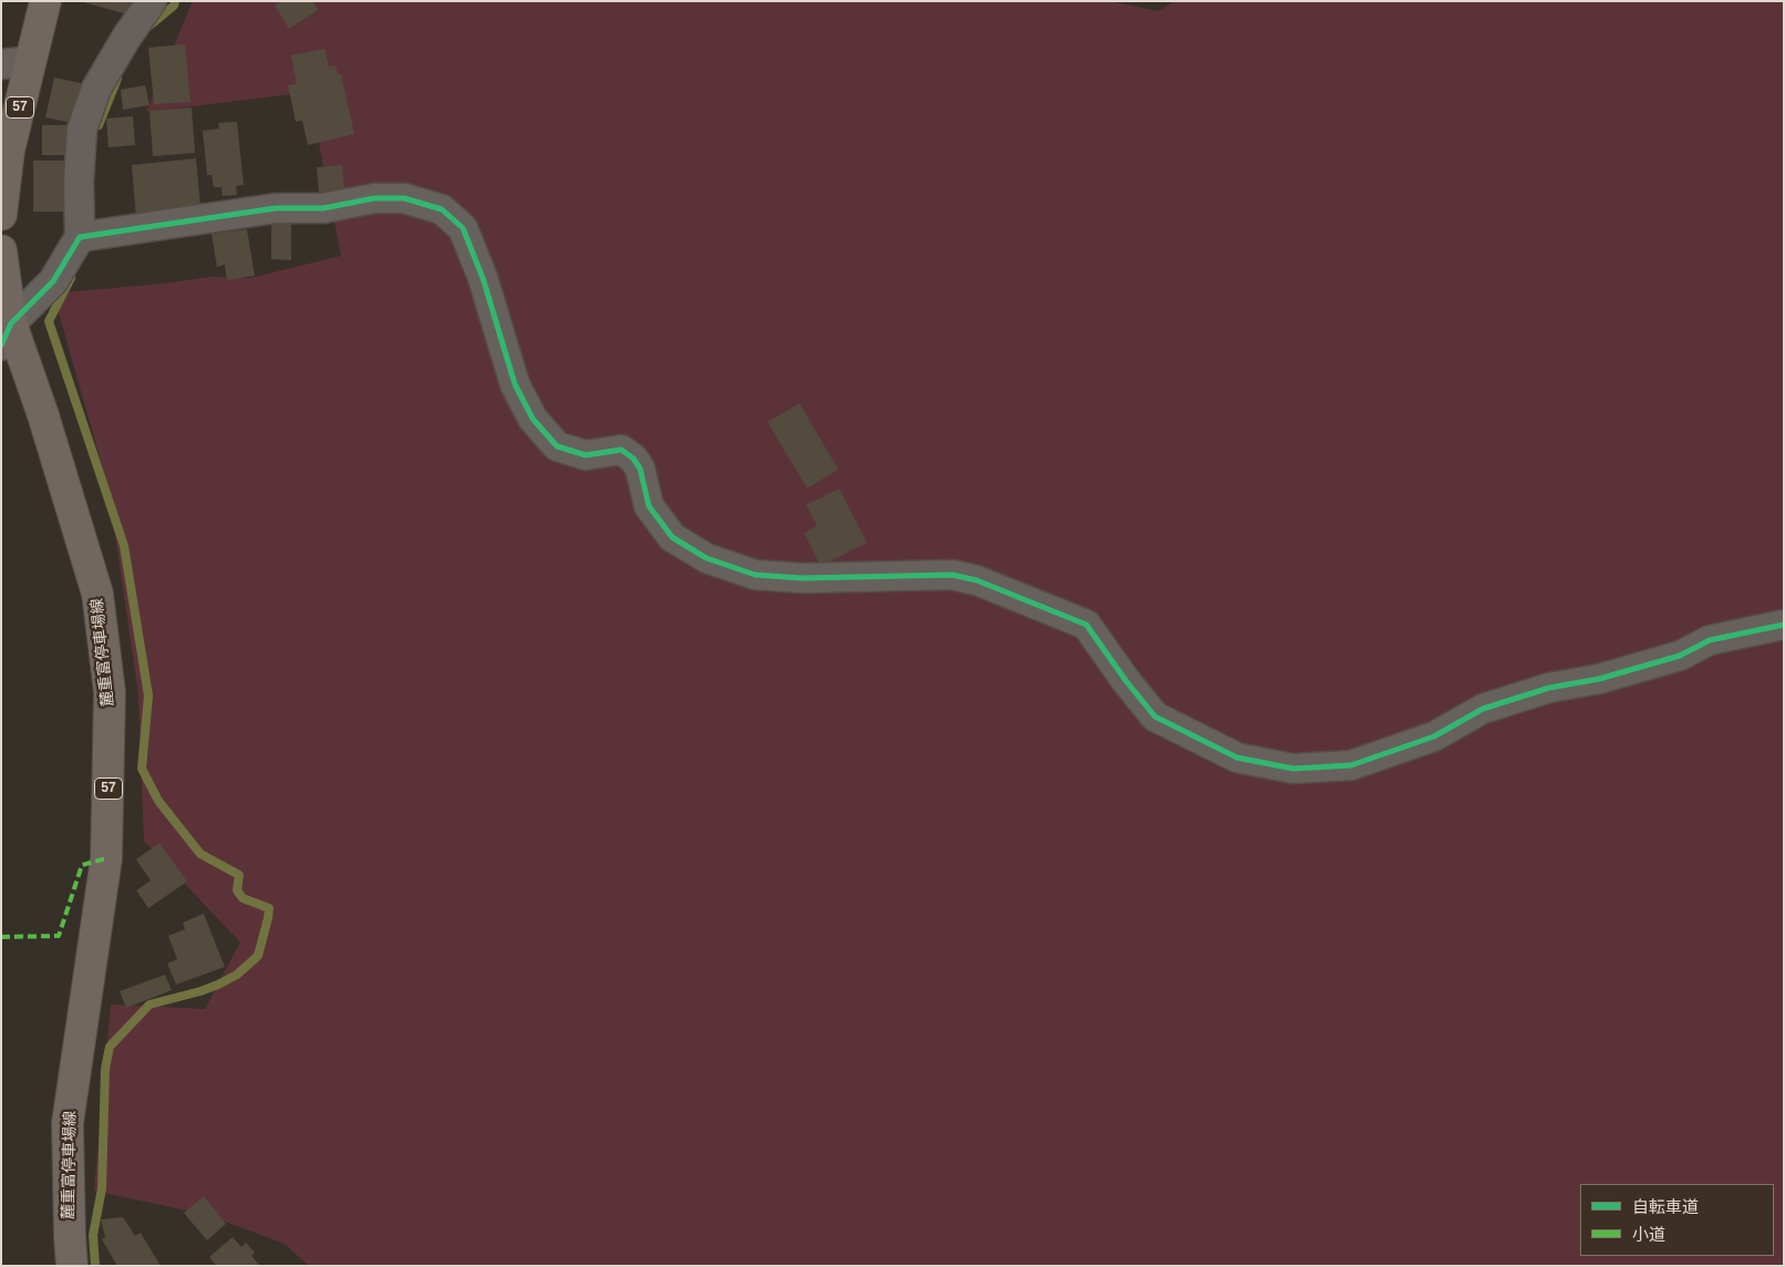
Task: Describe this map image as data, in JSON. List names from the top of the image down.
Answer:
{
  "streets": {
    "main road": ["57", "麓重富停車場線"]
  },
  "legend": ["自転車道", "小道"]
}
